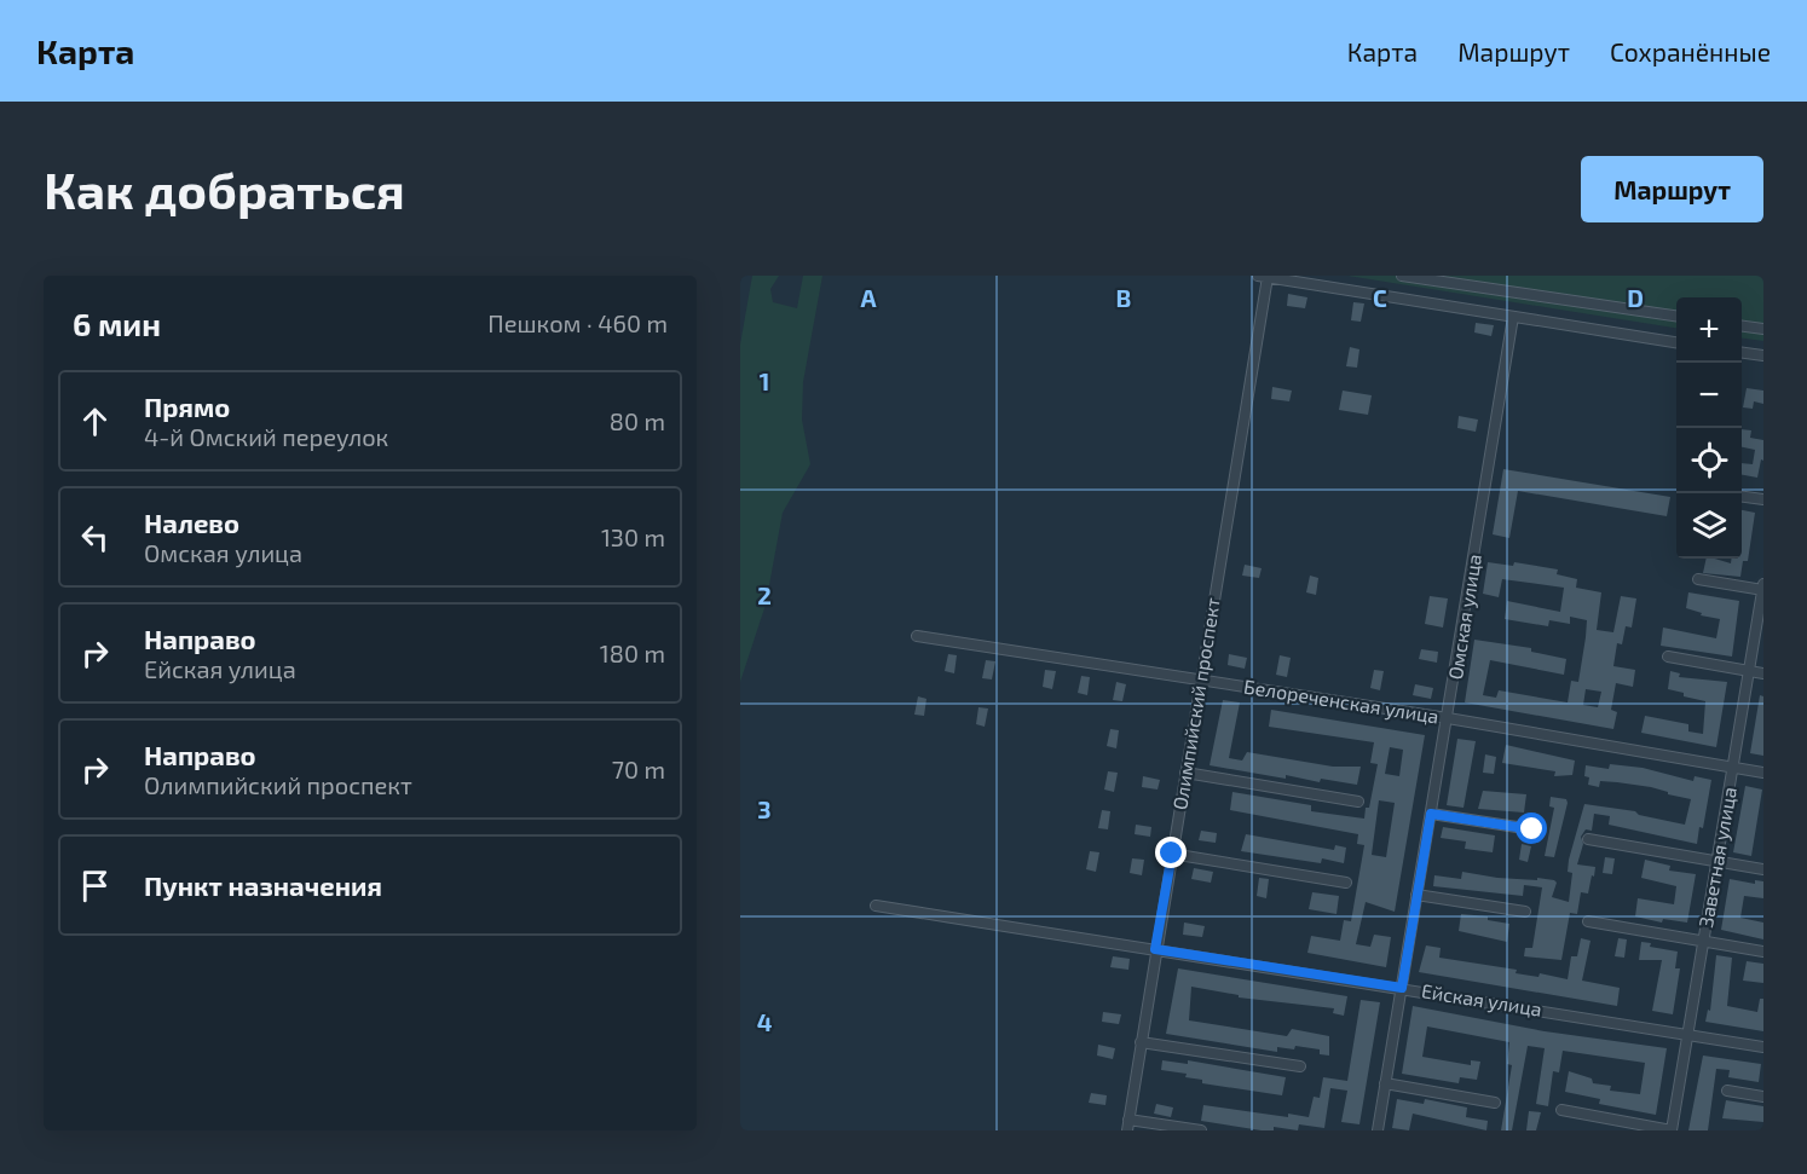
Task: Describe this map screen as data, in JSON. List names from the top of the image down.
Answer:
{
  "streets": {
    "street": [
      "Омская улица",
      "Белореченская улица",
      "Олимпийский проспект",
      "Заветная улица",
      "Ейская улица"
    ]
  },
  "crossings": [
    ["Омская улица", "Белореченская улица"],
    ["Омская улица", "Ейская улица"],
    ["Белореченская улица", "Олимпийский проспект"],
    ["Белореченская улица", "Заветная улица"],
    ["Олимпийский проспект", "Ейская улица"],
    ["Заветная улица", "Ейская улица"]
  ],
  "page": {
    "header": "Карта",
    "nav": ["Карта", "Маршрут", "Сохранённые"],
    "buttons": "Маршрут",
    "title": "Как добраться",
    "heading": ["6 мин", "Пешком · 460 m"],
    "map_buttons": ["+", "−"],
    "list": [
      ["Прямо", "4-й Омский переулок", "80 m"],
      ["Налево", "Омская улица", "130 m"],
      ["Направо", "Ейская улица", "180 m"],
      ["Направо", "Олимпийский проспект", "70 m"],
      "Пункт назначения"
    ]
  },
  "grid": {
    "columns": [
      "A",
      "B",
      "C",
      "D"
    ],
    "rows": [
      "1",
      "2",
      "3",
      "4"
    ]
  }
}
